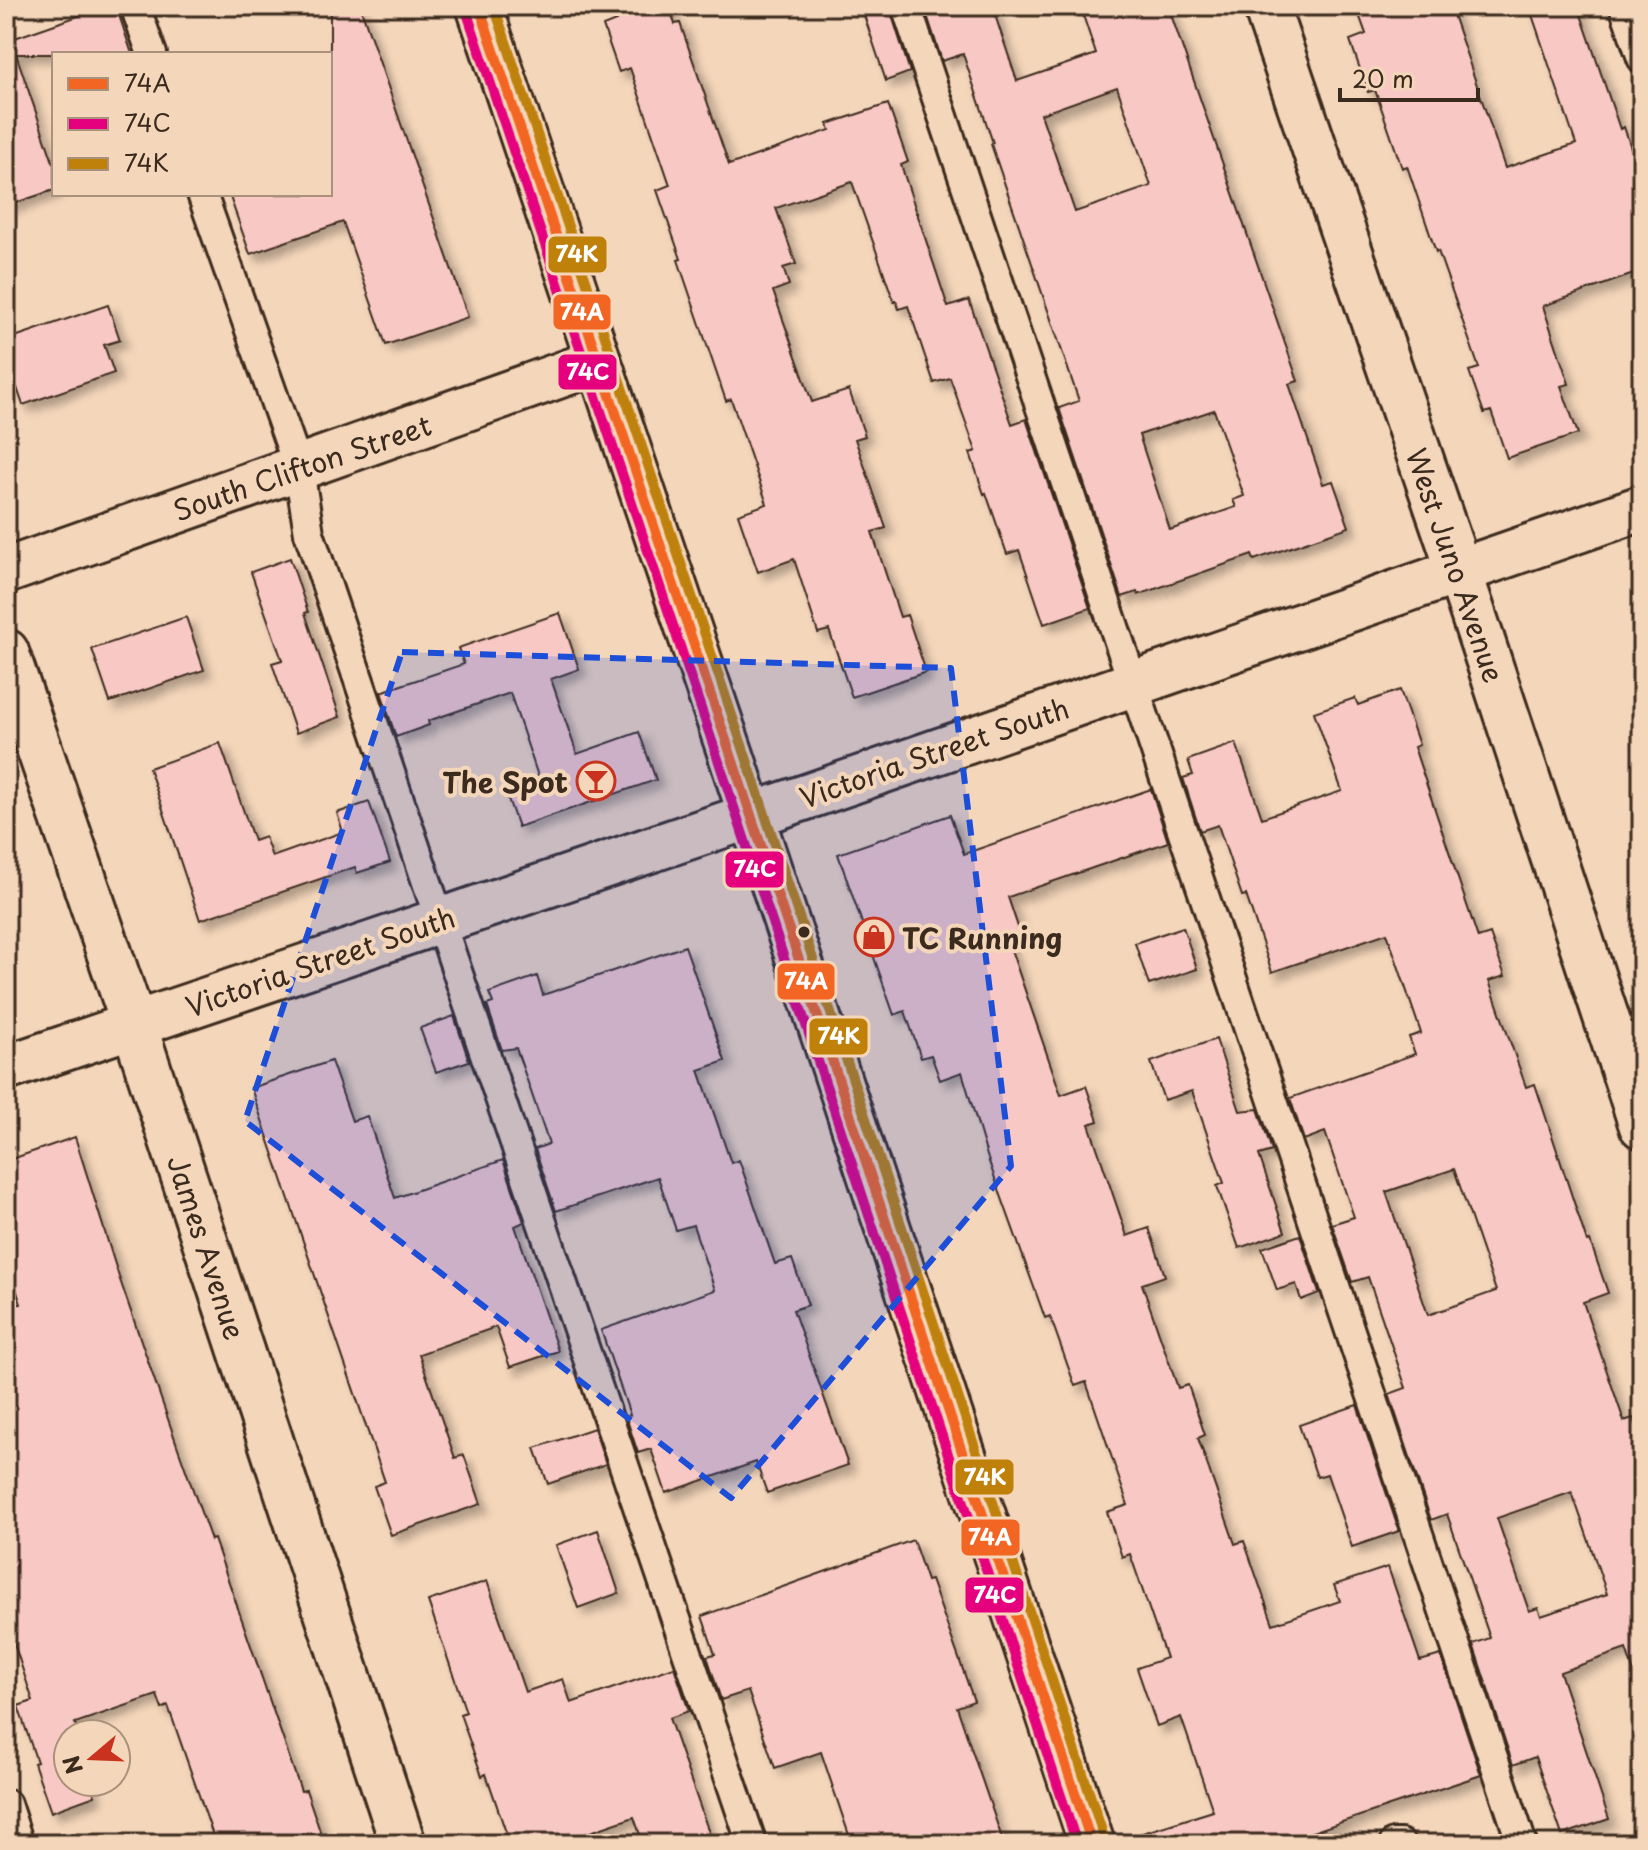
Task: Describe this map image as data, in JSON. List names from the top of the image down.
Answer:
{
  "streets": {
    "street": [
      "South Clifton Street",
      "West Juno Avenue",
      "Victoria Street South",
      "James Avenue"
    ]
  },
  "crossings": [
    ["West Juno Avenue", "Victoria Street South"],
    ["Victoria Street South", "James Avenue"]
  ],
  "places": {
    "bar": ["The Spot"],
    "shop": ["TC Running"]
  },
  "lines": ["transit line 74A", "transit line 74K", "transit line 74C"],
  "legend": ["74A", "74C", "74K"],
  "scale_bar": "20 m",
  "north": "left"
}
